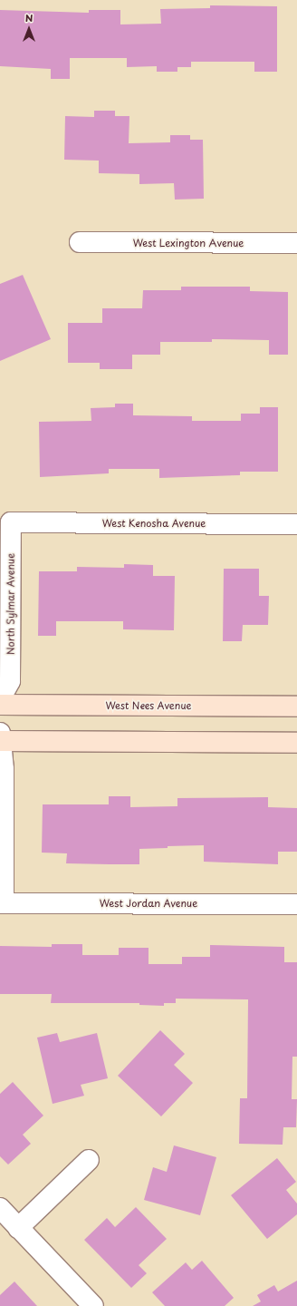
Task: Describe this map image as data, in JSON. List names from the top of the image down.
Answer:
{
  "streets": {
    "main road": ["West Nees Avenue"],
    "street": [
      "West Lexington Avenue",
      "West Kenosha Avenue",
      "North Sylmar Avenue",
      "West Jordan Avenue"
    ]
  },
  "crossings": [
    ["West Kenosha Avenue", "North Sylmar Avenue"]
  ],
  "north": "top"
}
